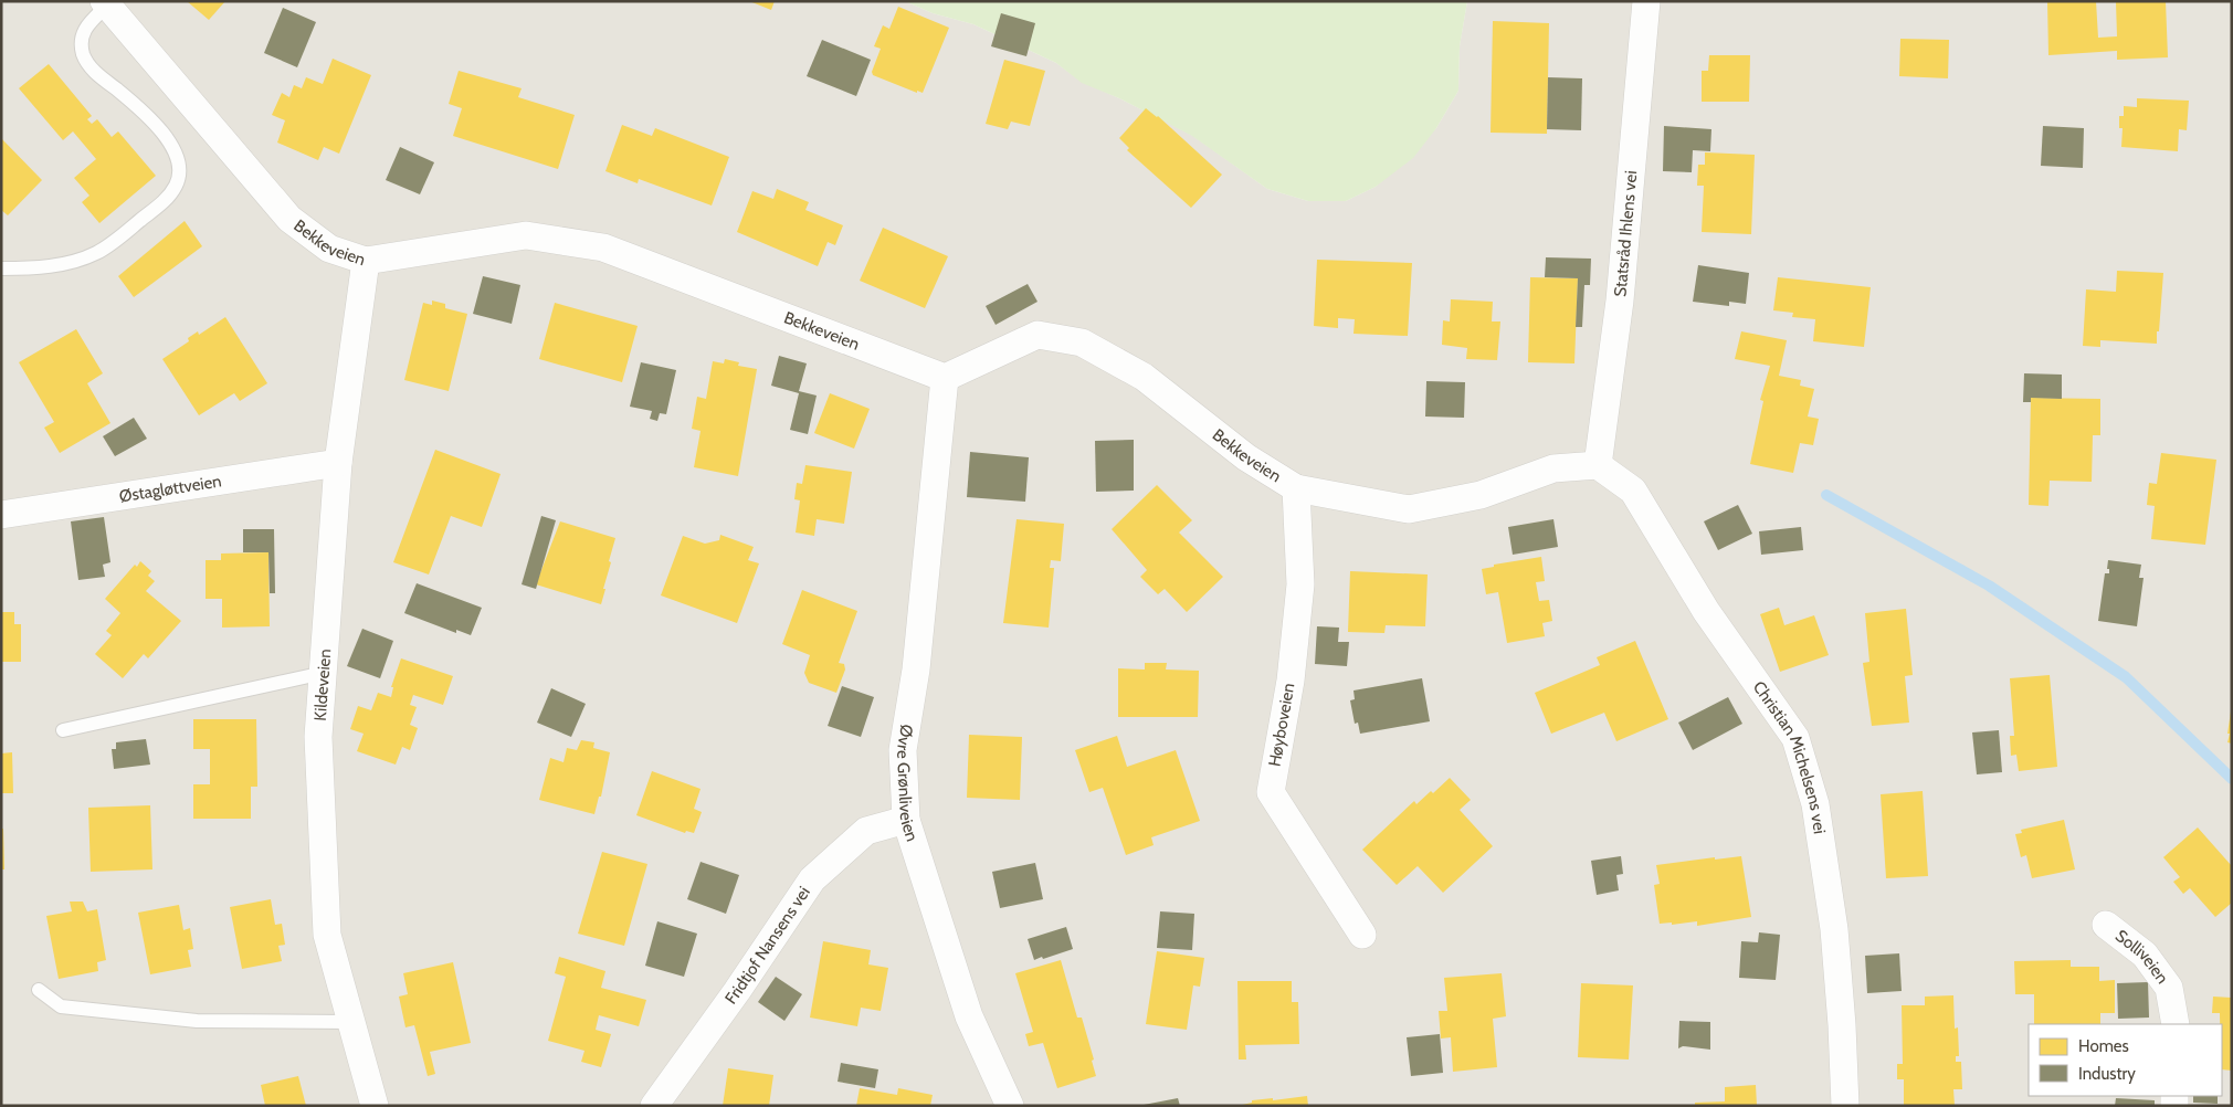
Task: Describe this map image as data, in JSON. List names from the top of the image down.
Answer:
{
  "streets": {
    "street": [
      "Statsråd Ihlens vei",
      "Bekkeveien",
      "Østagløttveien",
      "Kildeveien",
      "Høyboveien",
      "Christian Michelsens vei",
      "Øvre Grønliveien",
      "Fridtjof Nansens vei",
      "Solliveien"
    ]
  },
  "crossings": [
    ["Statsråd Ihlens vei", "Bekkeveien"],
    ["Statsråd Ihlens vei", "Christian Michelsens vei"],
    ["Bekkeveien", "Kildeveien"],
    ["Bekkeveien", "Høyboveien"],
    ["Bekkeveien", "Christian Michelsens vei"],
    ["Bekkeveien", "Øvre Grønliveien"],
    ["Østagløttveien", "Kildeveien"],
    ["Øvre Grønliveien", "Fridtjof Nansens vei"]
  ],
  "legend": ["Homes", "Industry"]
}
